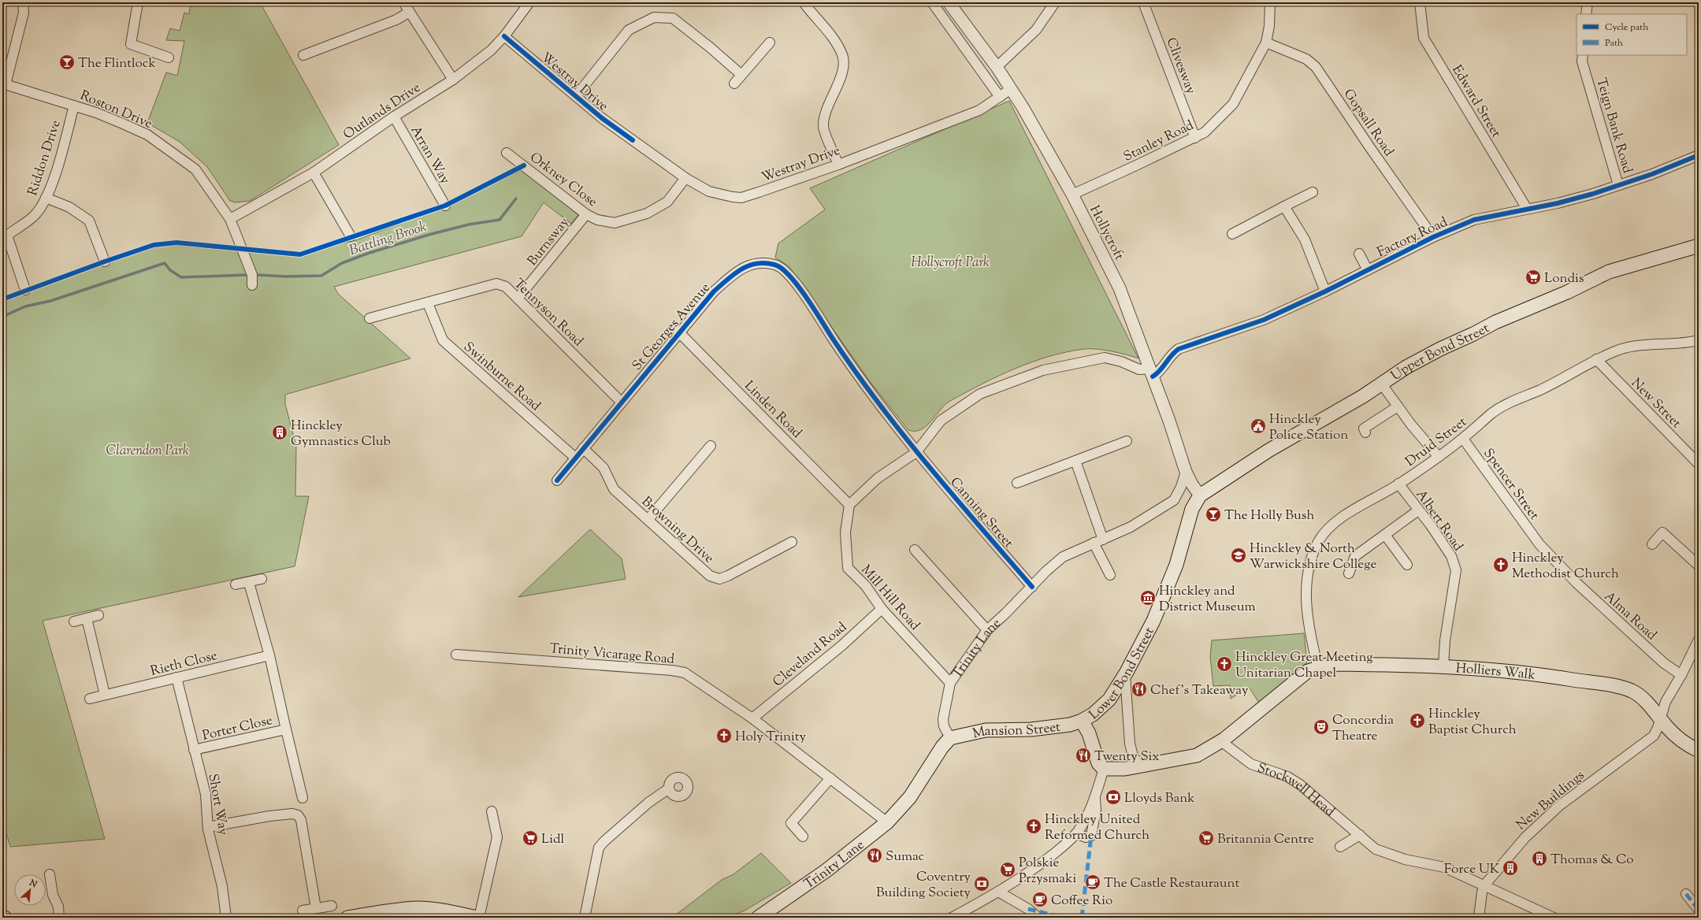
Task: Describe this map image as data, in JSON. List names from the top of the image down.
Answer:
{
  "streets": {
    "main road": [
      "Upper Bond Street",
      "Trinity Lane",
      "Lower Bond Street",
      "Holliers Walk",
      "Mansion Street"
    ],
    "street": [
      "Clivesway",
      "Westray Drive",
      "Edward Street",
      "Roston Drive",
      "Outlands Drive",
      "Gopsall Road",
      "Teign Bank Road",
      "Stanley Road",
      "Arran Way",
      "Riddon Drive",
      "Orkney Close",
      "Hollycroft",
      "Factory Road",
      "Burnsway",
      "Tennyson Road",
      "St Georges Avenue",
      "Swinburne Road",
      "New Street",
      "Linden Road",
      "Druid Street",
      "Spencer Street",
      "Canning Street",
      "Albert Road",
      "Browning Drive",
      "Mill Hill Road",
      "Alma Road",
      "Trinity Vicarage Road",
      "Cleveland Road",
      "Rieth Close",
      "Porter Close",
      "Stockwell Head",
      "New Buildings",
      "Short Way"
    ]
  },
  "crossings": [
    ["Clivesway", "Stanley Road"],
    ["Westray Drive", "Outlands Drive"],
    ["Westray Drive", "Orkney Close"],
    ["Westray Drive", "Hollycroft"],
    ["Edward Street", "Factory Road"],
    ["Roston Drive", "Outlands Drive"],
    ["Roston Drive", "Riddon Drive"],
    ["Outlands Drive", "Arran Way"],
    ["Gopsall Road", "Stanley Road"],
    ["Gopsall Road", "Factory Road"],
    ["Teign Bank Road", "Factory Road"],
    ["Stanley Road", "Hollycroft"],
    ["Orkney Close", "Burnsway"],
    ["Hollycroft", "Factory Road"],
    ["Hollycroft", "Upper Bond Street"],
    ["Hollycroft", "Trinity Lane"],
    ["Hollycroft", "Lower Bond Street"],
    ["Burnsway", "Tennyson Road"],
    ["Tennyson Road", "St Georges Avenue"],
    ["Tennyson Road", "Swinburne Road"],
    ["St Georges Avenue", "Swinburne Road"],
    ["St Georges Avenue", "Linden Road"],
    ["St Georges Avenue", "Canning Street"],
    ["St Georges Avenue", "Browning Drive"],
    ["Upper Bond Street", "Lower Bond Street"],
    ["New Street", "Druid Street"],
    ["Linden Road", "Mill Hill Road"],
    ["Druid Street", "Spencer Street"],
    ["Druid Street", "Albert Road"],
    ["Druid Street", "Holliers Walk"],
    ["Spencer Street", "Alma Road"],
    ["Canning Street", "Trinity Lane"],
    ["Albert Road", "Holliers Walk"],
    ["Mill Hill Road", "Trinity Lane"],
    ["Mill Hill Road", "Cleveland Road"],
    ["Alma Road", "New Buildings"],
    ["Trinity Lane", "Trinity Vicarage Road"],
    ["Trinity Lane", "Mansion Street"],
    ["Trinity Vicarage Road", "Cleveland Road"],
    ["Rieth Close", "Porter Close"],
    ["Rieth Close", "Short Way"],
    ["Lower Bond Street", "Mansion Street"],
    ["Holliers Walk", "Stockwell Head"],
    ["Holliers Walk", "New Buildings"],
    ["Porter Close", "Short Way"],
    ["Stockwell Head", "New Buildings"]
  ],
  "water": ["Battling Brook"],
  "parks": ["Hollycroft Park", "Clarendon Park"],
  "places": {
    "bar": ["The Flintlock", "The Holly Bush"],
    "supermarket": [
      "Londis",
      "Lidl",
      "Britannia Centre",
      "Polskie Przysmaki"
    ],
    "public building": ["Hinckley Police Station"],
    "building": ["Hinckley Gymnastics Club", "Thomas & Co", "Force UK"],
    "school or university": ["Hinckley & North Warwickshire College"],
    "church": [
      "Hinckley Methodist Church",
      "Hinckley Great Meeting Unitarian Chapel",
      "Hinckley Baptist Church",
      "Holy Trinity",
      "Hinckley United Reformed Church"
    ],
    "museum": ["Hinckley and District Museum"],
    "restaurant": ["Chef's Takeaway", "Twenty Six", "Sumac"],
    "theatre": ["Concordia Theatre"],
    "bank": ["Lloyds Bank", "Coventry Building Society"],
    "cafe": ["The Castle Restauraunt", "Coffee Rio"]
  },
  "legend": ["Cycle path", "Path"],
  "north": "top right"
}
